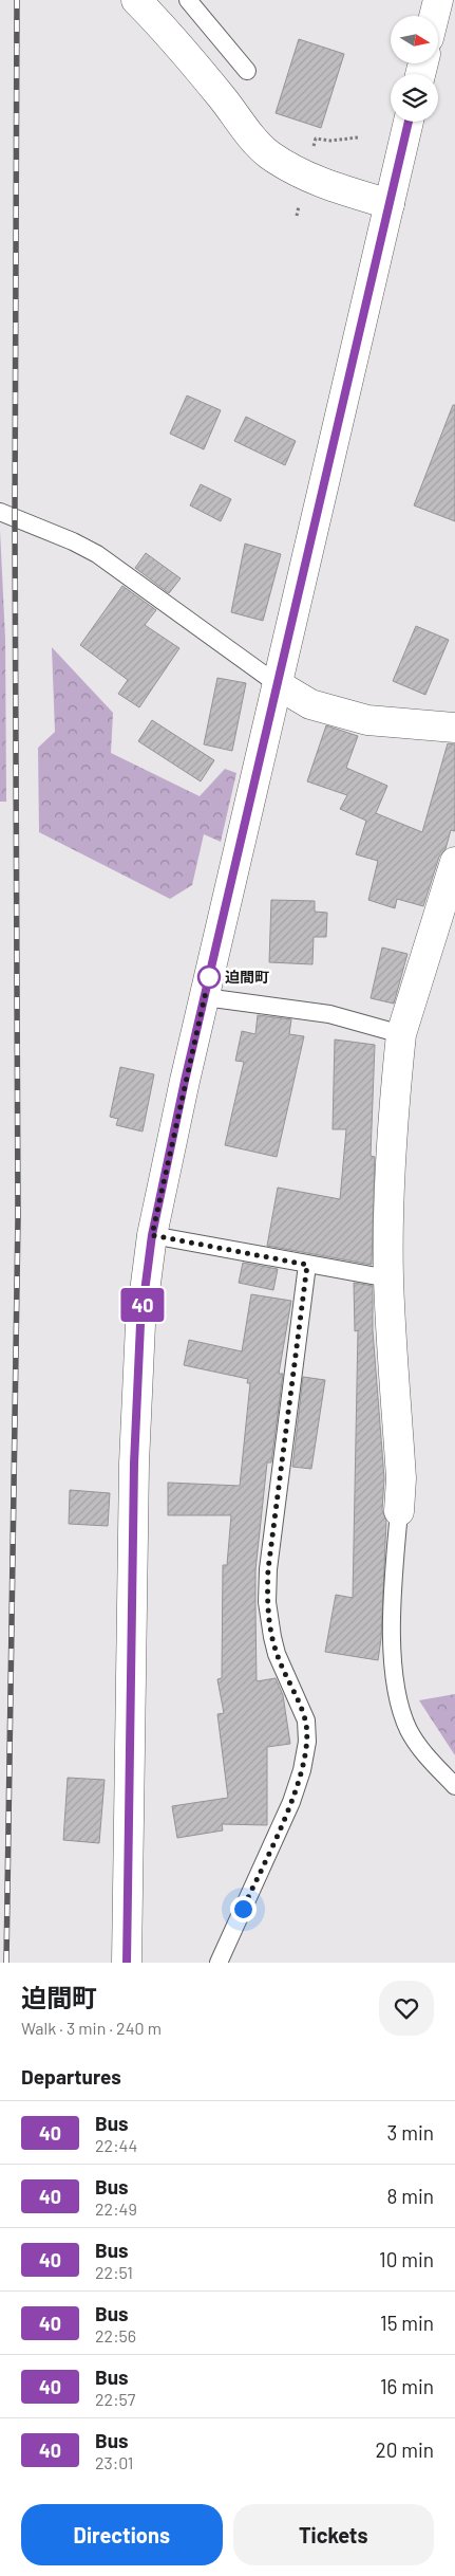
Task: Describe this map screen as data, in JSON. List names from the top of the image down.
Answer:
{
  "places": ["迫間町"],
  "lines": ["bus line 40"],
  "north": "right",
  "page": {
    "on_map": "40",
    "heading": [
      ["迫間町", "Walk · 3 min · 240 m"],
      "Departures"
    ],
    "list": [
      {
        "mark": "40",
        "name": "Bus",
        "note": "22:44",
        "value": "3 min"
      },
      {
        "mark": "40",
        "name": "Bus",
        "note": "22:49",
        "value": "8 min"
      },
      {
        "mark": "40",
        "name": "Bus",
        "note": "22:51",
        "value": "10 min"
      },
      {
        "mark": "40",
        "name": "Bus",
        "note": "22:56",
        "value": "15 min"
      },
      {
        "mark": "40",
        "name": "Bus",
        "note": "22:57",
        "value": "16 min"
      },
      {
        "mark": "40",
        "name": "Bus",
        "note": "23:01",
        "value": "20 min"
      }
    ],
    "buttons": ["Directions", "Tickets"]
  }
}
